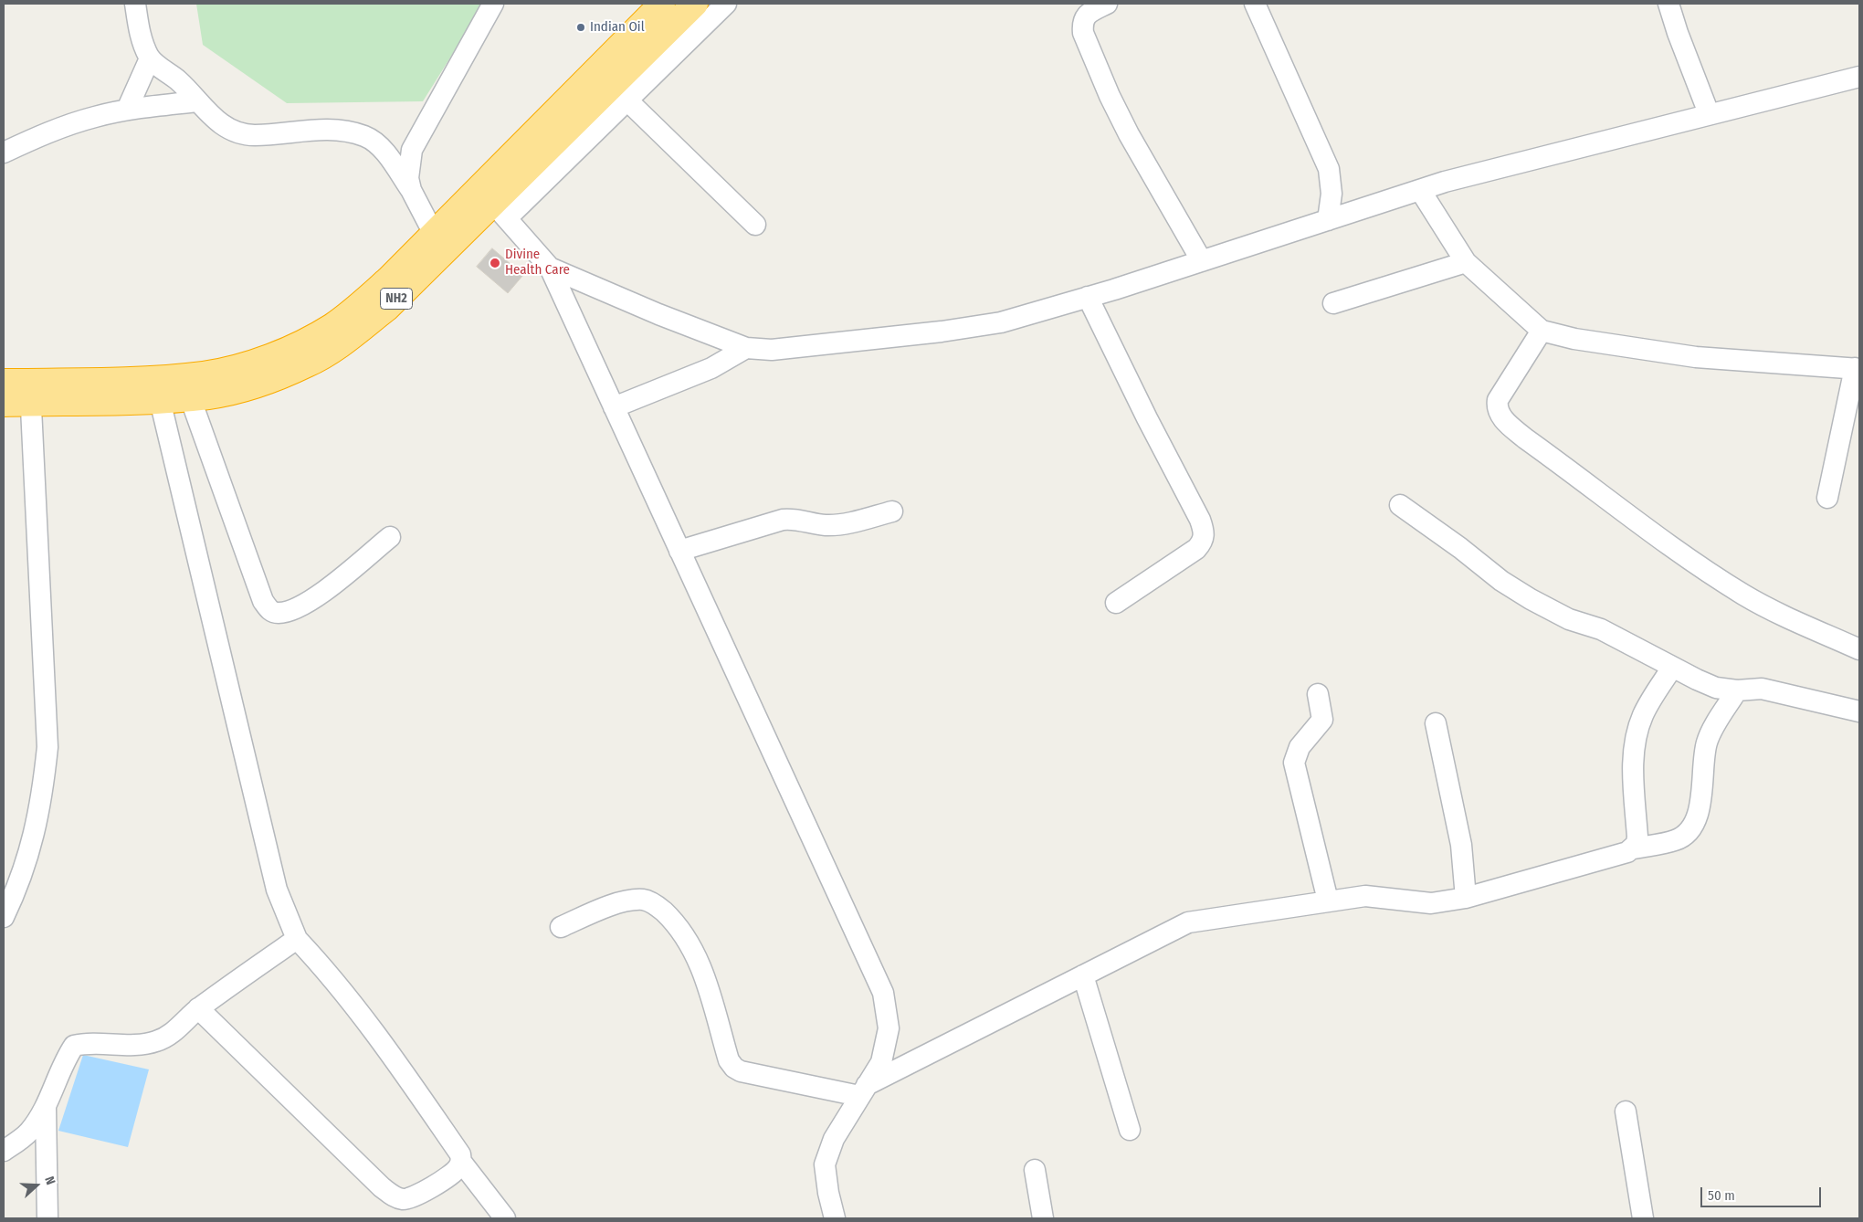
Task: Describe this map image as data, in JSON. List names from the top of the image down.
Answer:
{
  "streets": {
    "highway": ["NH2"]
  },
  "places": ["Indian Oil", "Divine Health Care"],
  "scale_bar": "50 m",
  "north": "right"
}
